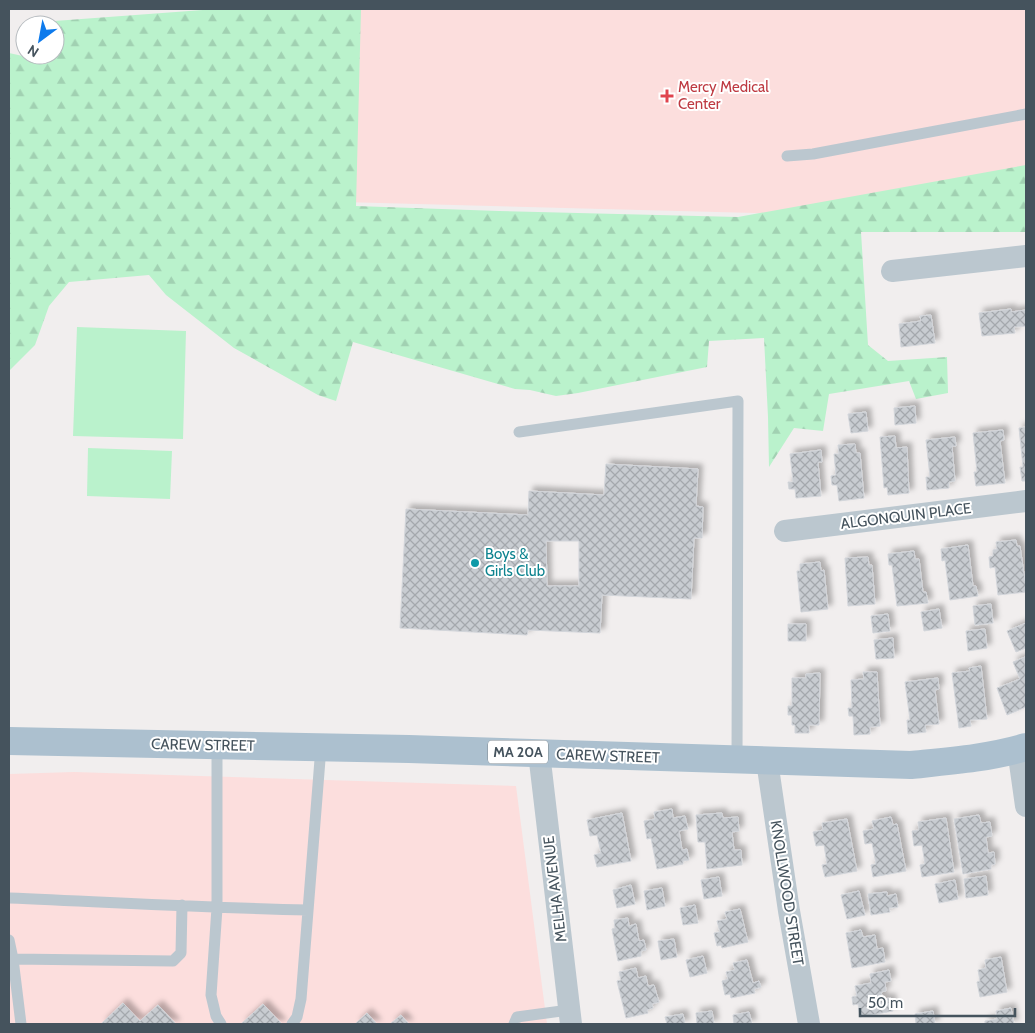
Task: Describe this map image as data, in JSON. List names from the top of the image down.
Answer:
{
  "streets": {
    "main road": ["CAREW STREET", "MA 20A"],
    "street": ["ALGONQUIN PLACE", "MELHA AVENUE", "KNOLLWOOD STREET"]
  },
  "crossings": [
    ["CAREW STREET", "MELHA AVENUE"],
    ["CAREW STREET", "KNOLLWOOD STREET"]
  ],
  "places": {
    "health": ["Mercy Medical Center"],
    "other": ["Boys & Girls Club"]
  },
  "scale_bar": "50 m",
  "north": "bottom left"
}
